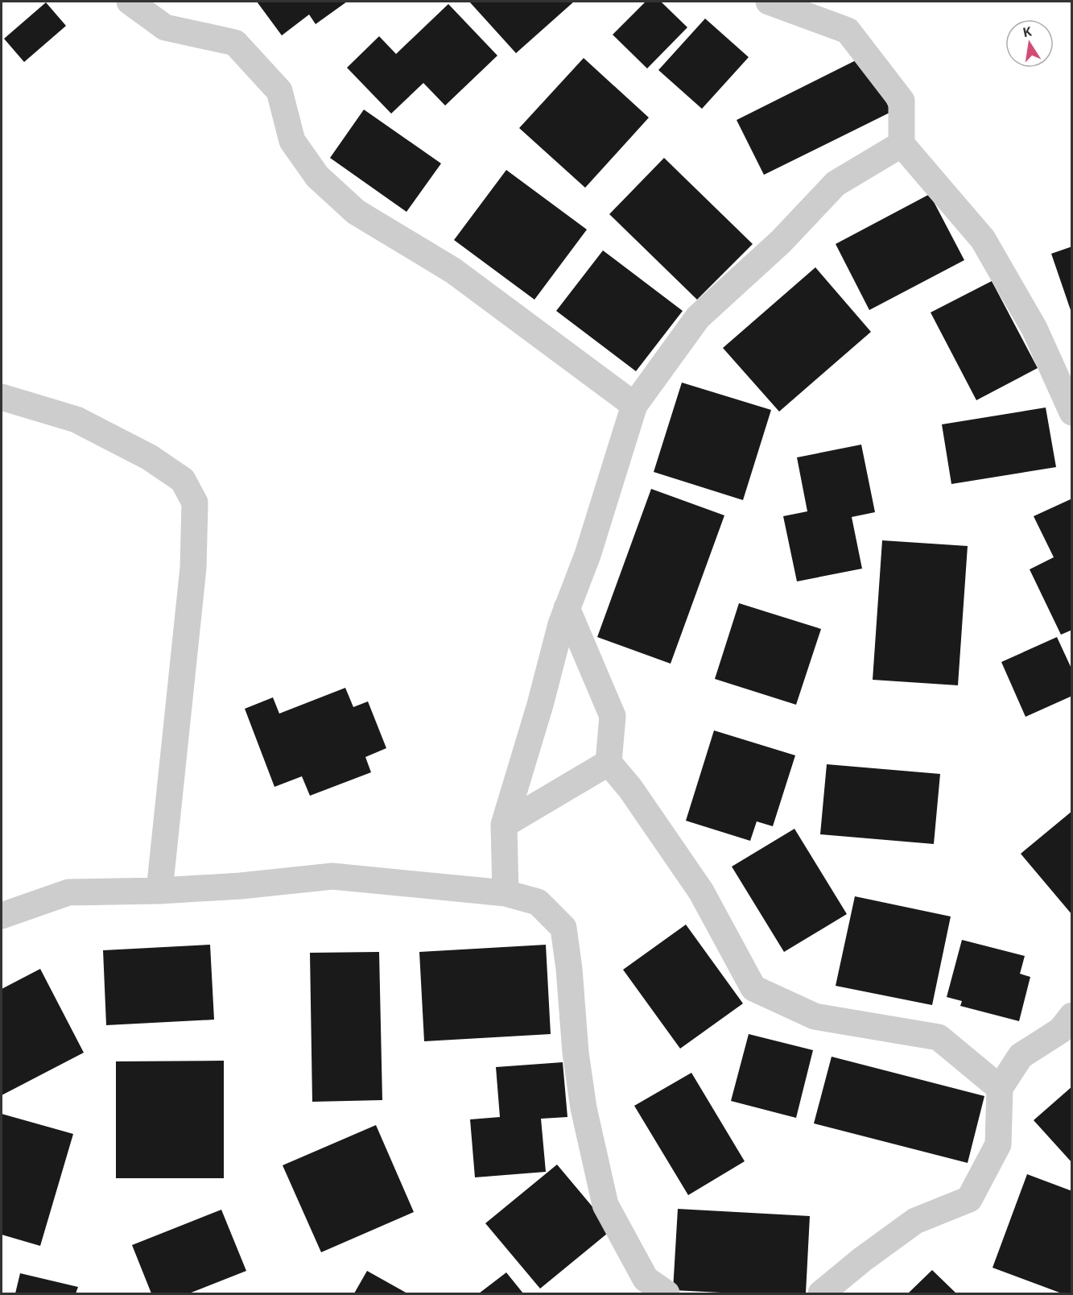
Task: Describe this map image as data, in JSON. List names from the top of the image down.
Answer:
{
  "north": "top"
}
